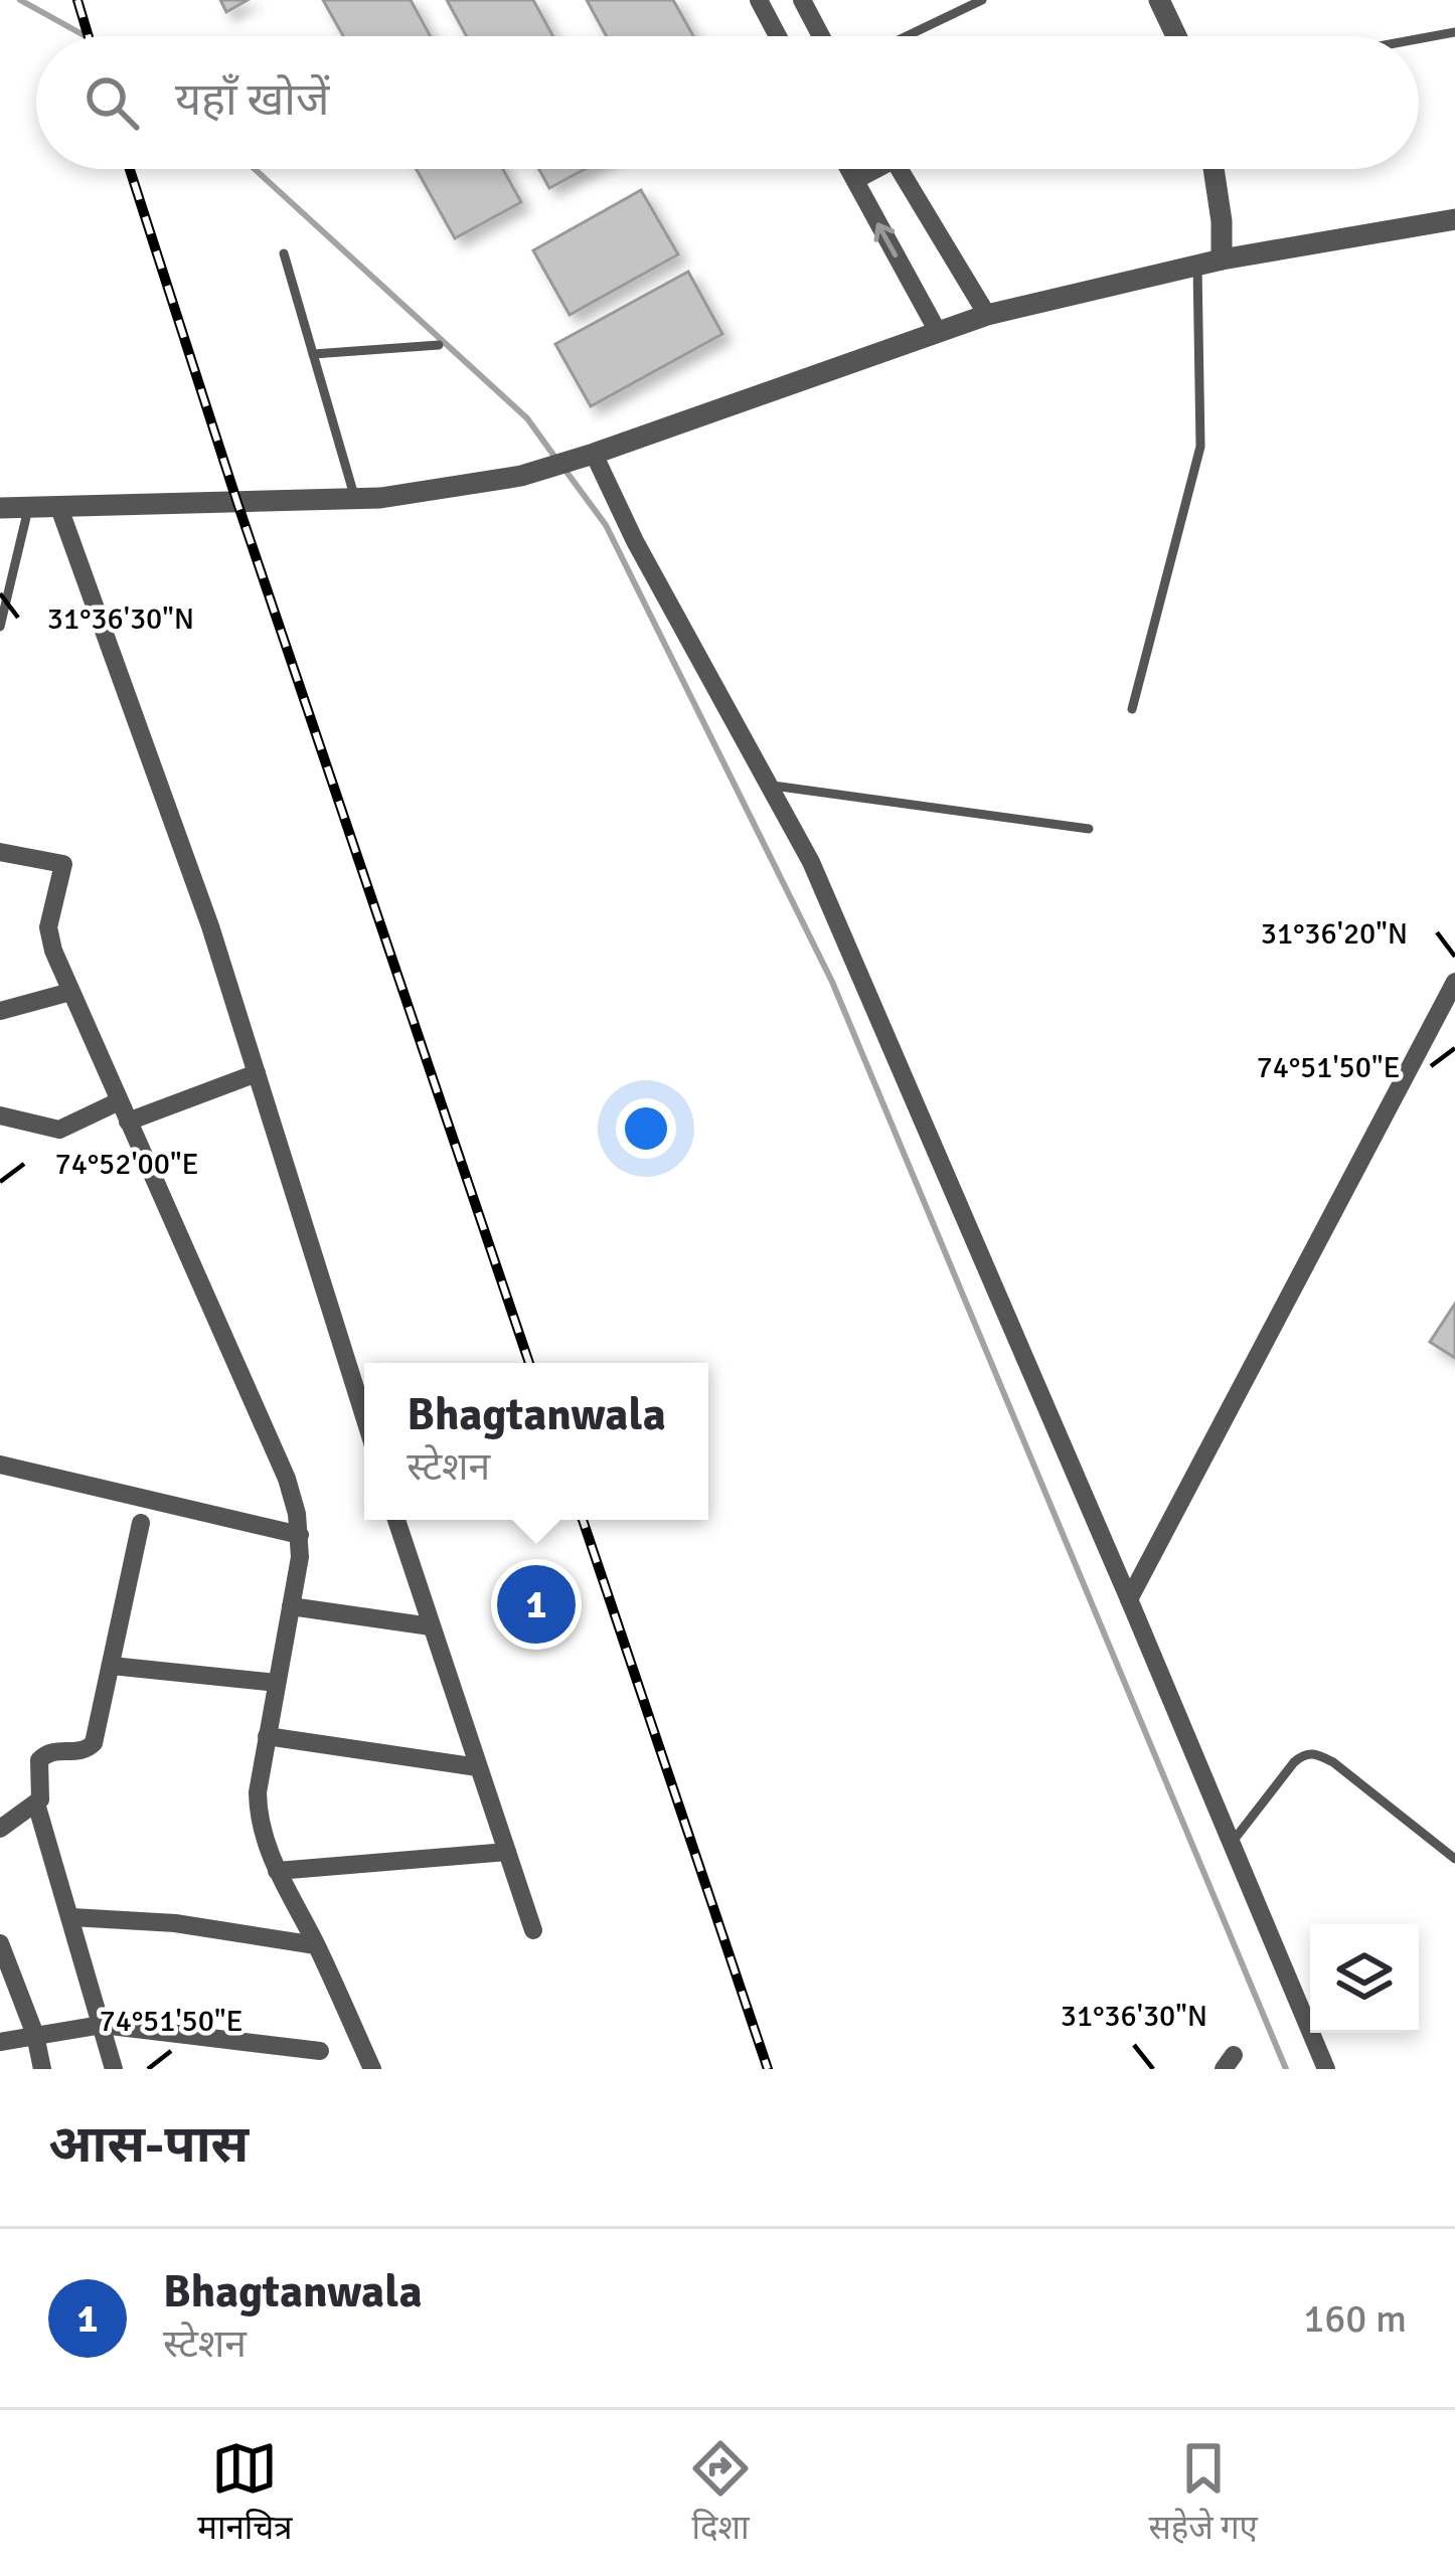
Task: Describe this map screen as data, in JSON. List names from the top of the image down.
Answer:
{
  "page": {
    "search": "यहाँ खोजें",
    "popup": ["Bhagtanwala", "स्टेशन"],
    "pins": "1",
    "heading": "आस-पास",
    "list": [
      {
        "mark": "1",
        "name": "Bhagtanwala",
        "note": "स्टेशन",
        "value": "160 m"
      }
    ],
    "nav": ["मानचित्र", "दिशा", "सहेजे गए"]
  },
  "coordinates": [
    "31°36'30\"N",
    "31°36'20\"N",
    "74°51'50\"E",
    "74°52'00\"E"
  ]
}
